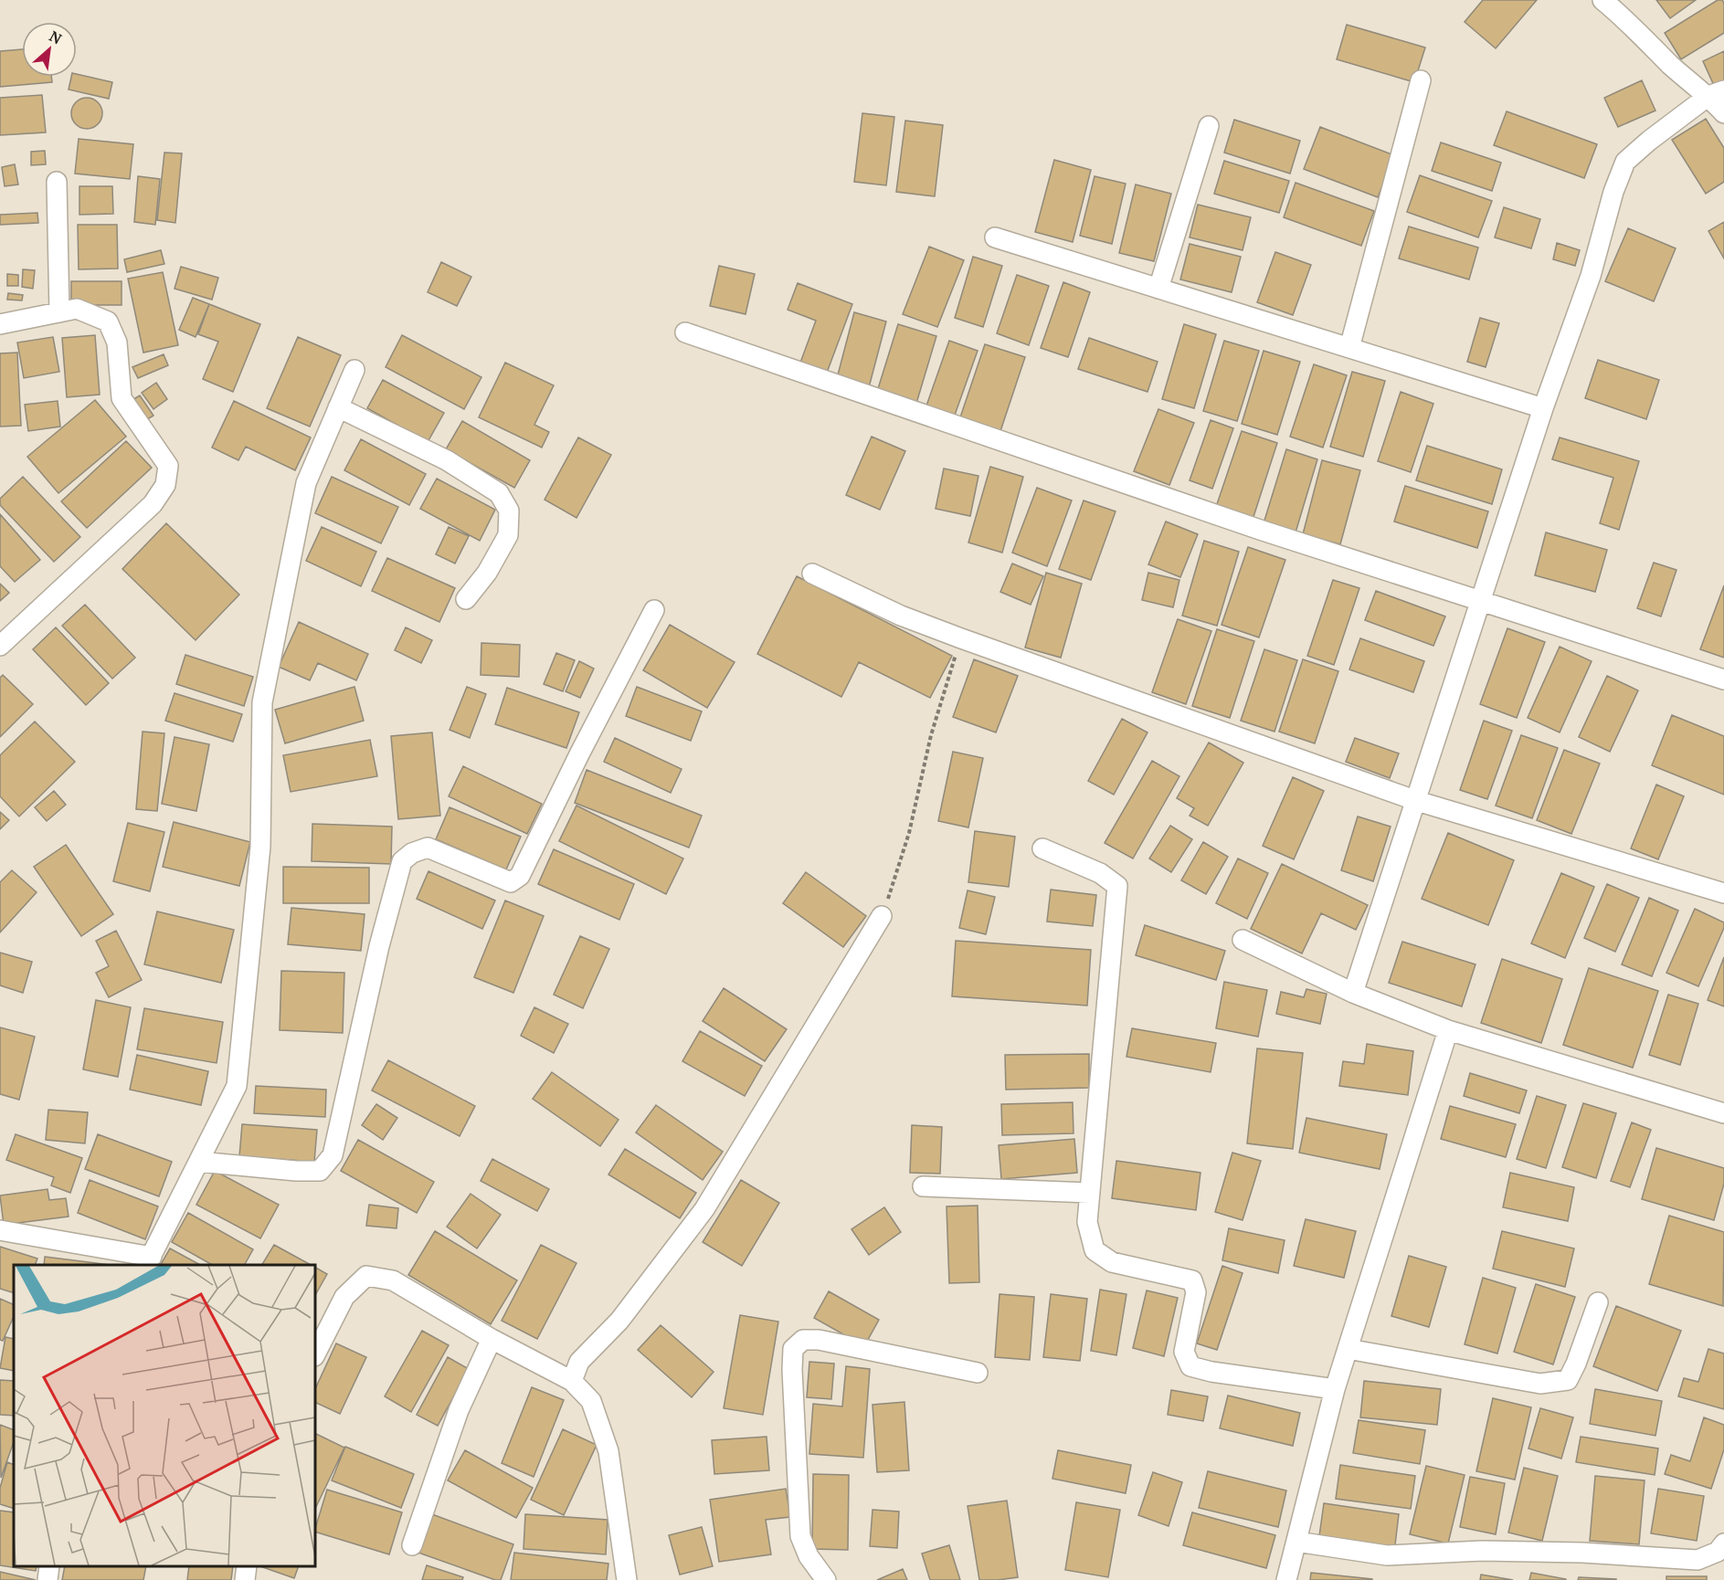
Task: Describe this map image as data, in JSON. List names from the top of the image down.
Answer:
{
  "north": "top right"
}
